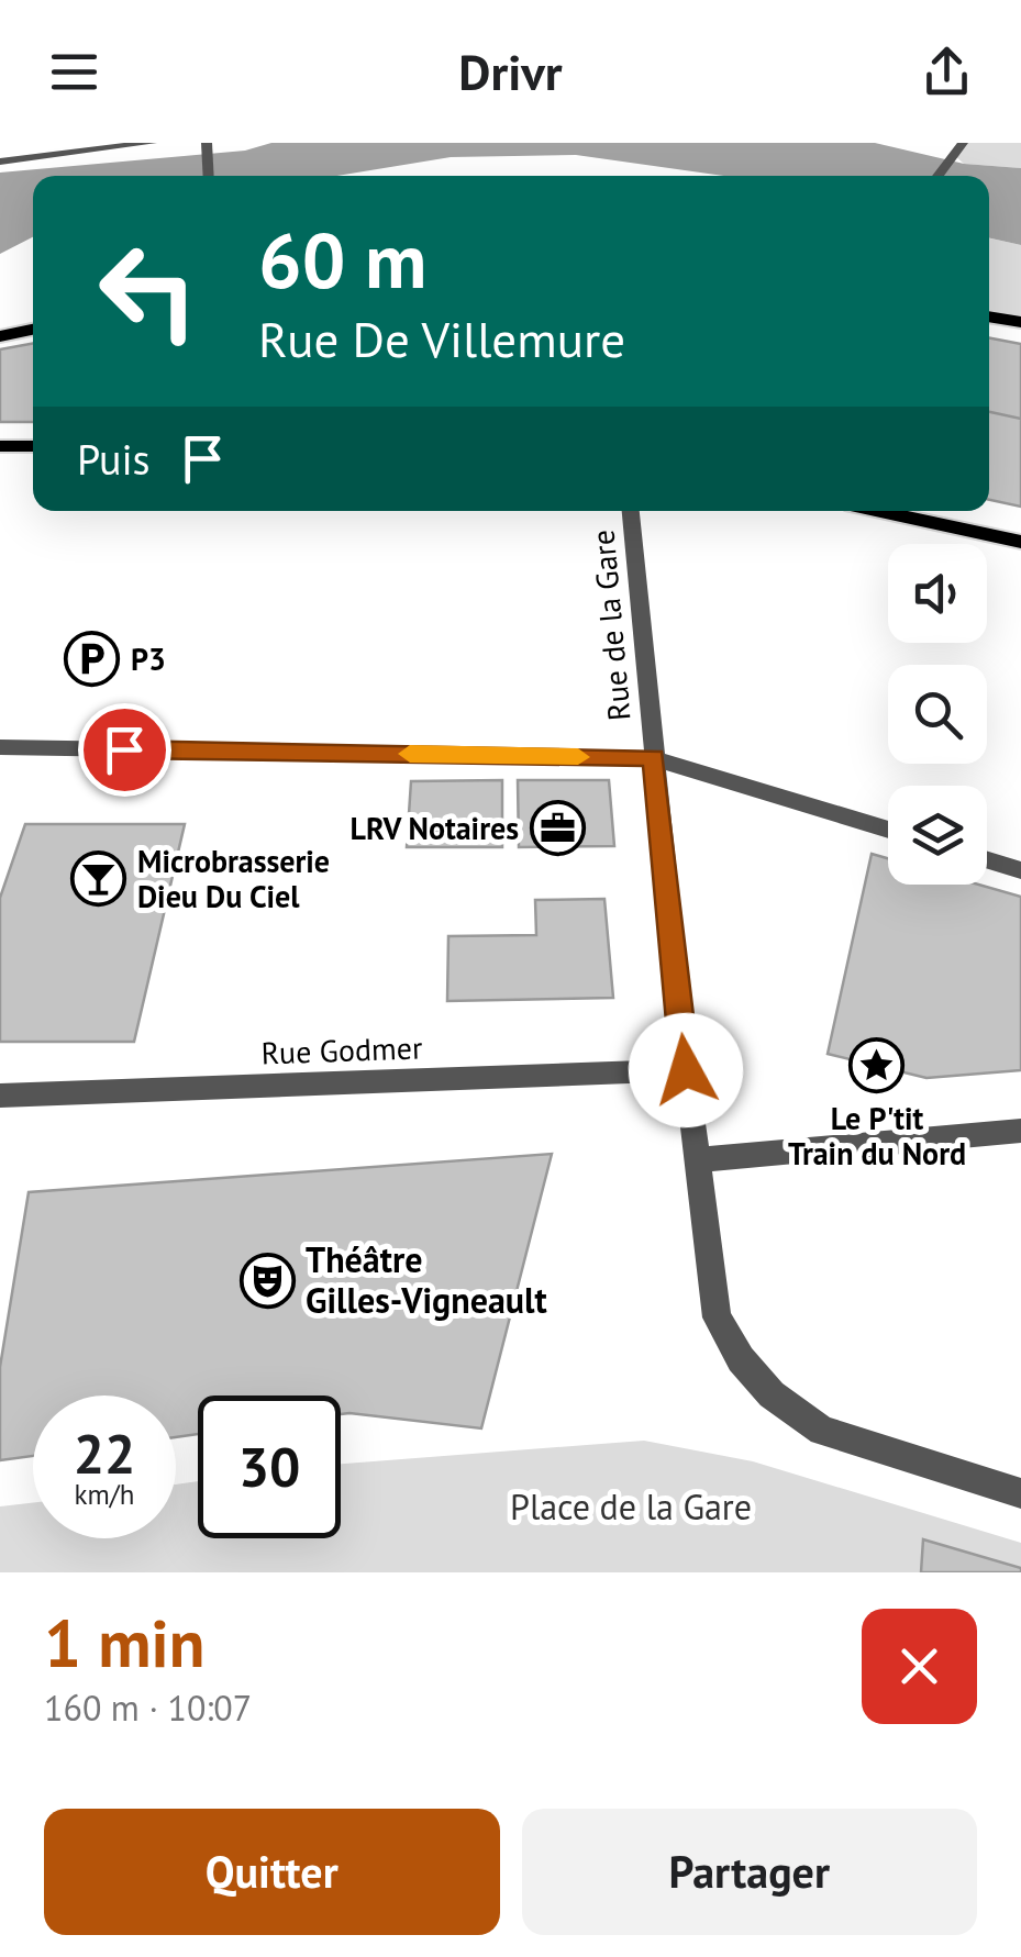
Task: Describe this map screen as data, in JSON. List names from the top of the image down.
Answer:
{
  "streets": {
    "street": ["Rue de la Gare", "Rue Godmer"]
  },
  "crossings": [
    ["Rue de la Gare", "Rue Godmer"]
  ],
  "parks": ["Place de la Gare"],
  "places": {
    "parking": ["P3"],
    "office": ["LRV Notaires"],
    "bar": ["Microbrasserie Dieu Du Ciel"],
    "place": ["Le P'tit Train du Nord"],
    "theatre": ["Théâtre Gilles-Vigneault"]
  },
  "page": {
    "header": "Drivr",
    "turn": ["60 m", "Rue De Villemure"],
    "then": "Puis",
    "speed": "22 km/h",
    "limit": "30",
    "heading": ["1 min", "160 m · 10:07"],
    "buttons": ["Quitter", "Partager"]
  }
}
